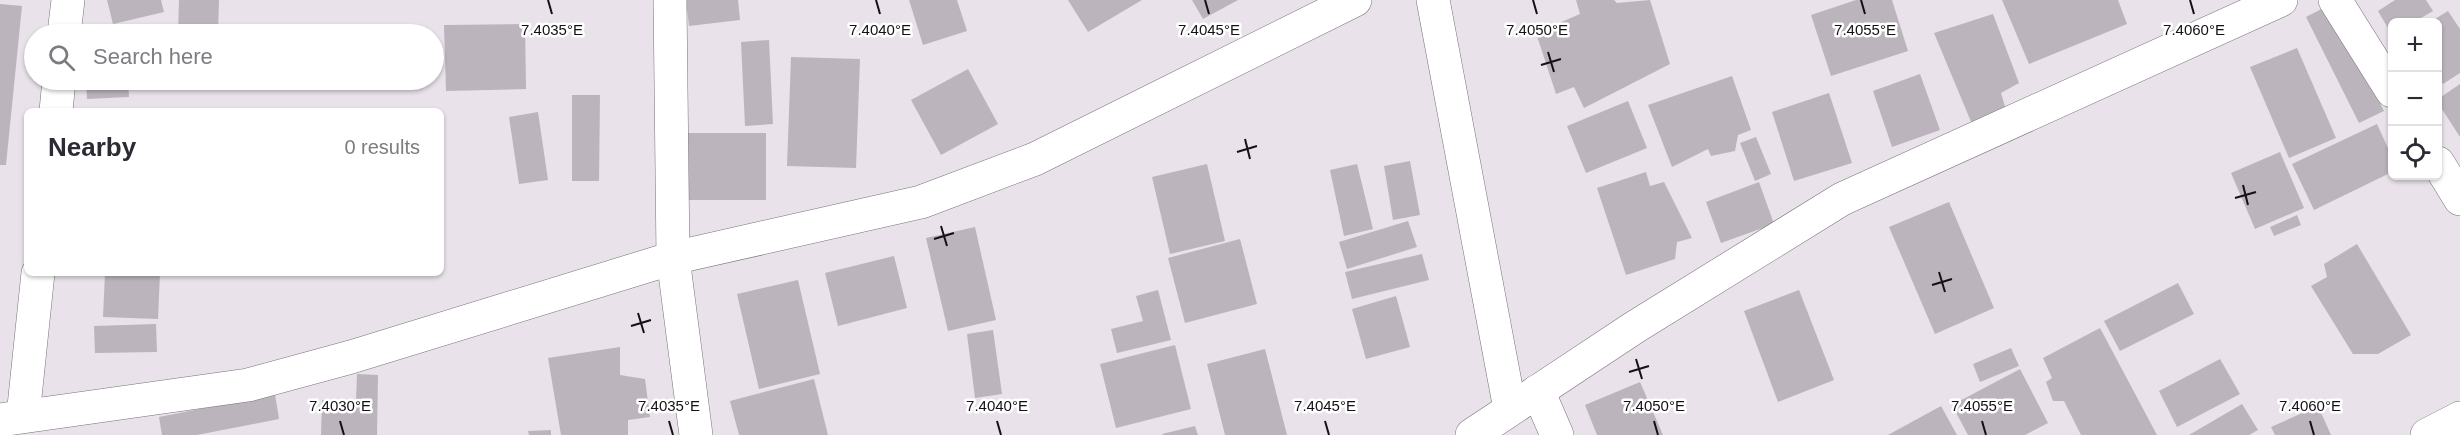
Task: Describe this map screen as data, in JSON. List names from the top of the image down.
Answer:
{
  "page": {
    "map_buttons": ["+", "−"],
    "search": "Search here",
    "heading": ["Nearby", "0 results"]
  },
  "coordinates": [
    "7.4035°E",
    "7.4040°E",
    "7.4045°E",
    "7.4050°E",
    "7.4055°E",
    "7.4060°E",
    "7.4030°E"
  ]
}
